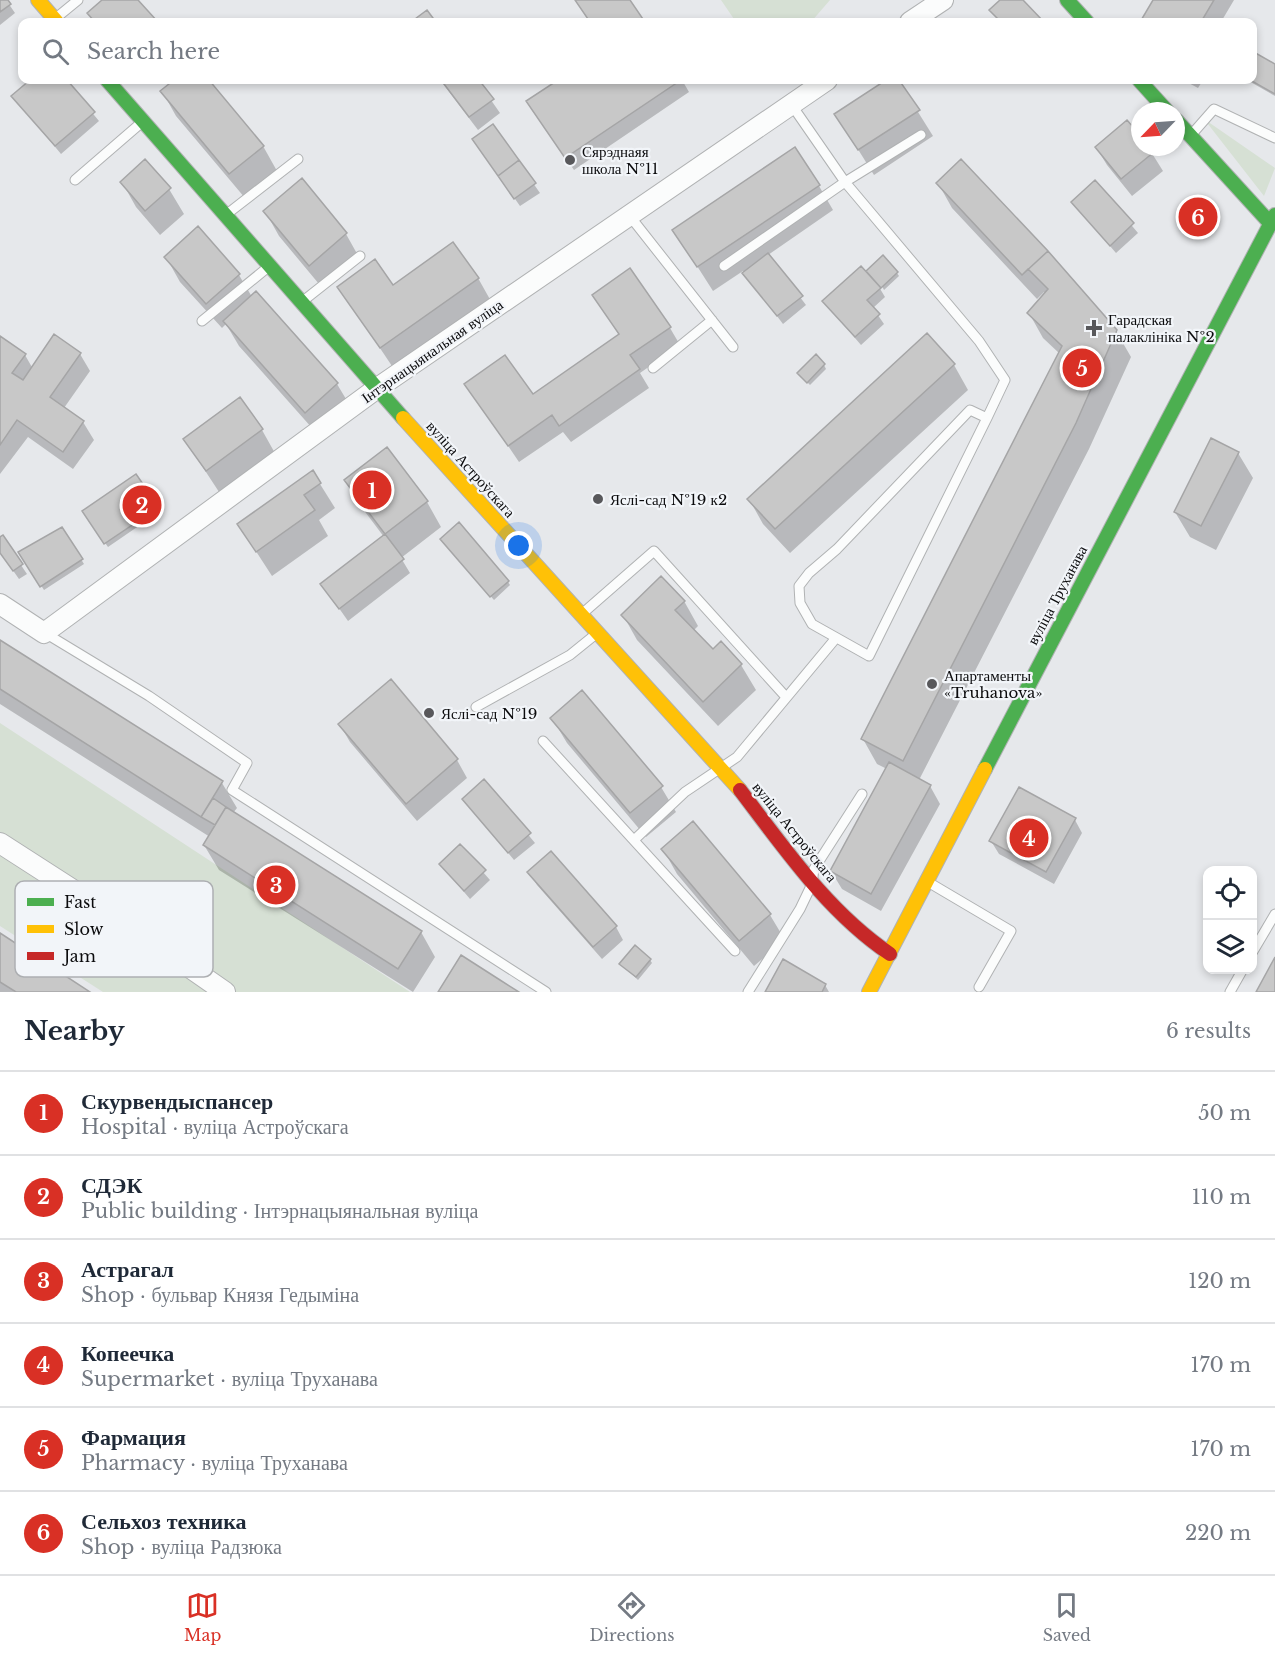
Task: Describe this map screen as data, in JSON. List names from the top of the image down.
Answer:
{
  "streets": {
    "street": ["Інтэрнацыянальная вуліца", "вуліца Астроўскага", "вуліца Труханава"]
  },
  "crossings": [
    ["Інтэрнацыянальная вуліца", "вуліца Астроўскага"],
    ["вуліца Астроўскага", "вуліца Труханава"]
  ],
  "places": {
    "other": [
      "Сярэднаяя школа №11",
      "Яслі-сад №19 к2",
      "Апартаменты «Truhanova»",
      "Яслі-сад №19"
    ],
    "health": ["Гарадская палаклініка №2"]
  },
  "legend": ["Fast", "Slow", "Jam"],
  "north": "bottom left",
  "page": {
    "search": "Search here",
    "pins": [
      "6",
      "5",
      "1",
      "2",
      "4",
      "3"
    ],
    "heading": ["Nearby", "6 results"],
    "list": [
      {
        "mark": "1",
        "name": "Скурвендыспансер",
        "note": "Hospital · вуліца Астроўскага",
        "value": "50 m"
      },
      {
        "mark": "2",
        "name": "СДЭК",
        "note": "Public building · Інтэрнацыянальная вуліца",
        "value": "110 m"
      },
      {
        "mark": "3",
        "name": "Астрагал",
        "note": "Shop · бульвар Князя Гедыміна",
        "value": "120 m"
      },
      {
        "mark": "4",
        "name": "Копеечка",
        "note": "Supermarket · вуліца Труханава",
        "value": "170 m"
      },
      {
        "mark": "5",
        "name": "Фармация",
        "note": "Pharmacy · вуліца Труханава",
        "value": "170 m"
      },
      {
        "mark": "6",
        "name": "Сельхоз техника",
        "note": "Shop · вуліца Радзюка",
        "value": "220 m"
      }
    ],
    "nav": ["Map", "Directions", "Saved"]
  }
}
